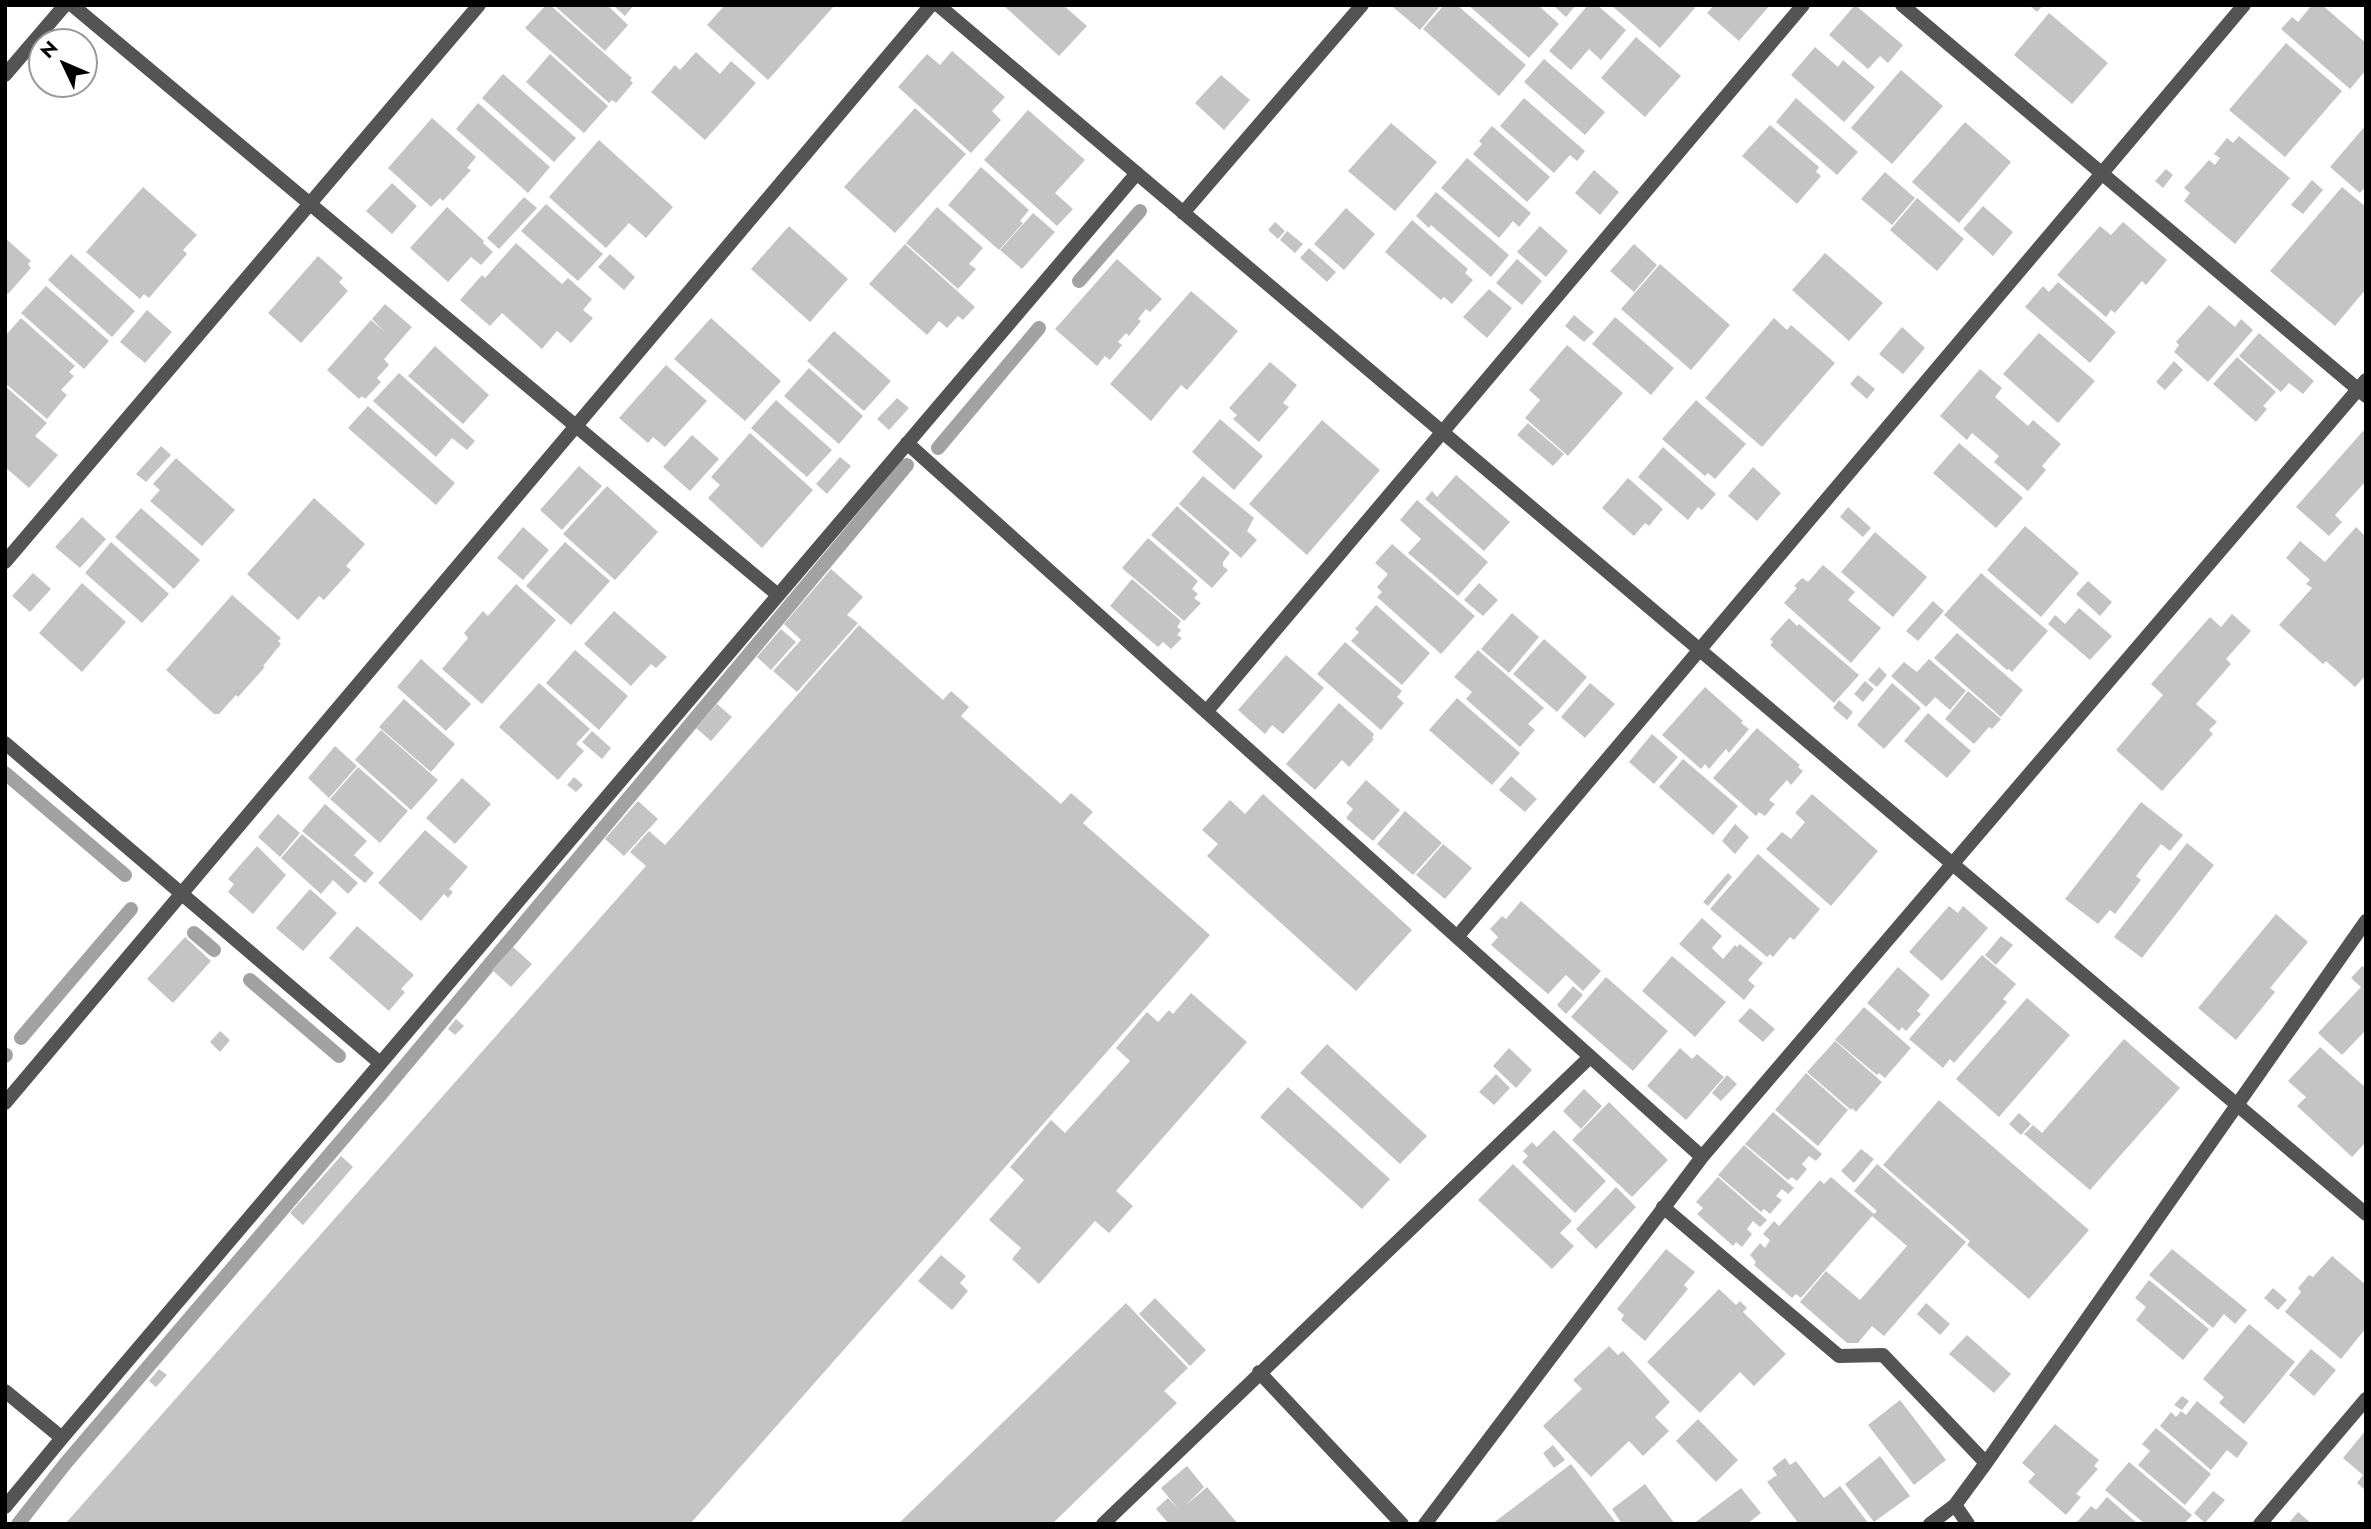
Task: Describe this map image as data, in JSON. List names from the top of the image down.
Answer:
{
  "north": "top left"
}
